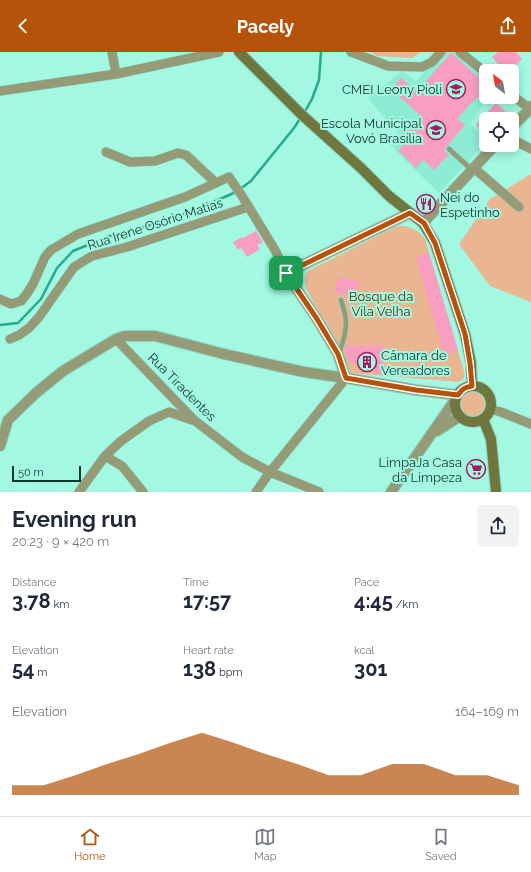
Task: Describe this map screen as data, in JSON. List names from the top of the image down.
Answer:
{
  "streets": {
    "street": ["Rua Irene Osório Matias", "Rua Tiradentes"]
  },
  "parks": ["Bosque da Vila Velha"],
  "places": {
    "school or university": ["CMEI Leony Pioli", "Escola Municipal Vovó Brasília"],
    "restaurant": ["Nei do Espetinho"],
    "building": ["Câmara de Vereadores"],
    "supermarket": ["LimpaJa Casa da Limpeza"]
  },
  "scale_bar": "50 m",
  "north": "top left",
  "page": {
    "header": "Pacely",
    "scale": "50 m",
    "heading": ["Evening run", "20:23 · 9 × 420 m"],
    "stats": [
      ["Distance", "3.78 km"],
      ["Time", "17:57"],
      ["Pace", "4:45 /km"],
      ["Elevation", "54 m"],
      ["Heart rate", "138 bpm"],
      ["kcal", "301"]
    ],
    "chart": ["Elevation", "164–169 m"],
    "tabs": ["Home", "Map", "Saved"]
  }
}
